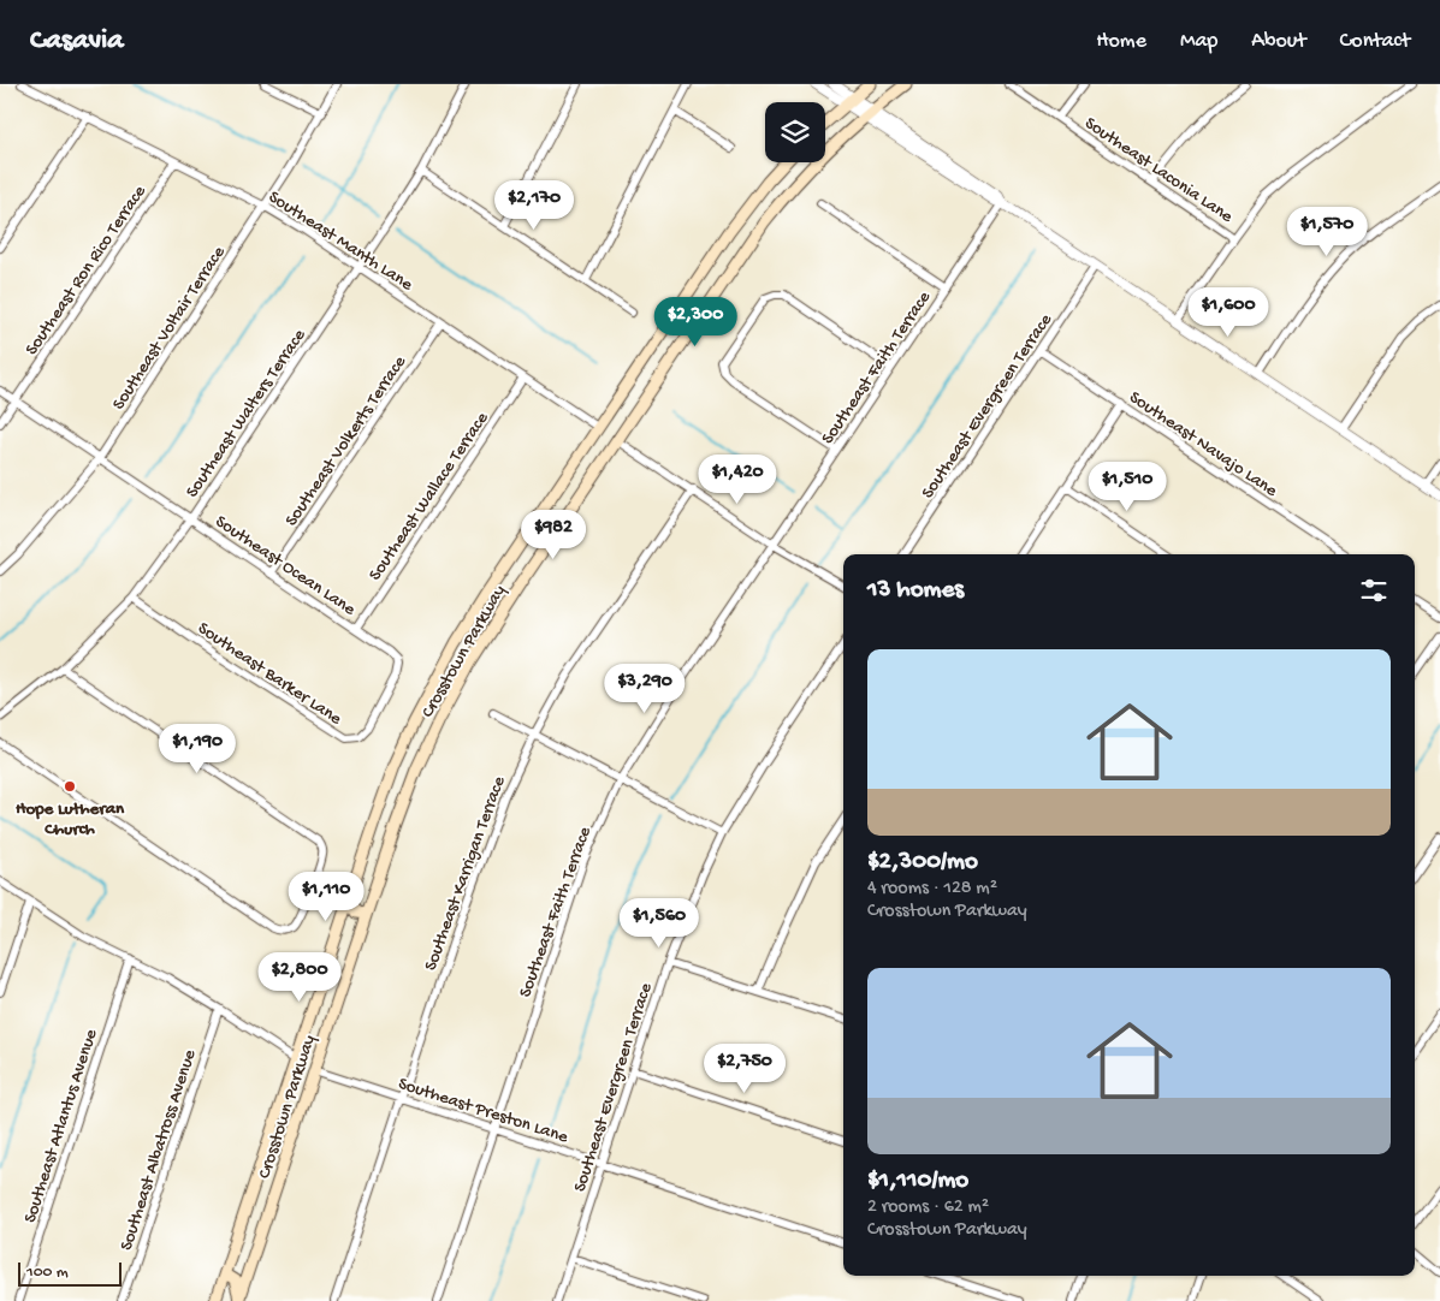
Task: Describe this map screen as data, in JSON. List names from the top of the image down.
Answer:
{
  "streets": {
    "main road": ["Crosstown Parkway"],
    "street": [
      "Southeast Laconia Lane",
      "Southeast Manth Lane",
      "Southeast Ron Rico Terrace",
      "Southeast Voltair Terrace",
      "Southeast Faith Terrace",
      "Southeast Evergreen Terrace",
      "Southeast Walters Terrace",
      "Southeast Volkerts Terrace",
      "Southeast Navajo Lane",
      "Southeast Wallace Terrace",
      "Southeast Ocean Lane",
      "Southeast Barker Lane",
      "Southeast Karrigan Terrace",
      "Southeast Preston Lane",
      "Southeast Atlantus Avenue",
      "Southeast Albatross Avenue"
    ]
  },
  "crossings": [
    ["Southeast Manth Lane", "Southeast Ron Rico Terrace"],
    ["Southeast Manth Lane", "Southeast Voltair Terrace"],
    ["Southeast Manth Lane", "Southeast Walters Terrace"],
    ["Southeast Manth Lane", "Southeast Volkerts Terrace"],
    ["Southeast Manth Lane", "Southeast Wallace Terrace"],
    ["Southeast Manth Lane", "Crosstown Parkway"],
    ["Southeast Ron Rico Terrace", "Southeast Ocean Lane"],
    ["Southeast Voltair Terrace", "Southeast Ocean Lane"],
    ["Southeast Faith Terrace", "Southeast Preston Lane"],
    ["Southeast Evergreen Terrace", "Southeast Navajo Lane"],
    ["Southeast Evergreen Terrace", "Southeast Preston Lane"],
    ["Southeast Walters Terrace", "Southeast Ocean Lane"],
    ["Southeast Walters Terrace", "Southeast Barker Lane"],
    ["Southeast Volkerts Terrace", "Southeast Ocean Lane"],
    ["Southeast Wallace Terrace", "Southeast Ocean Lane"],
    ["Southeast Ocean Lane", "Southeast Barker Lane"],
    ["Crosstown Parkway", "Southeast Preston Lane"],
    ["Southeast Karrigan Terrace", "Southeast Preston Lane"]
  ],
  "places": ["Hope Lutheran Church"],
  "scale_bar": "100 m",
  "page": {
    "header": "Casavia",
    "nav": [
      "Home",
      "Map",
      "About",
      "Contact"
    ],
    "price": [
      "$2,170",
      "$1,570",
      "$1,600",
      "$2,300",
      "$1,420",
      "$1,510",
      "$982",
      "$3,290",
      "$1,190",
      "$1,110",
      "$1,560",
      "$2,800",
      "$2,750"
    ],
    "heading": "13 homes",
    "list": [
      {
        "name": "$2,300/mo",
        "note": "4 rooms · 128 m² · Crosstown Parkway"
      },
      {
        "name": "$1,110/mo",
        "note": "2 rooms · 62 m² · Crosstown Parkway"
      }
    ],
    "scale": "100 m"
  }
}
